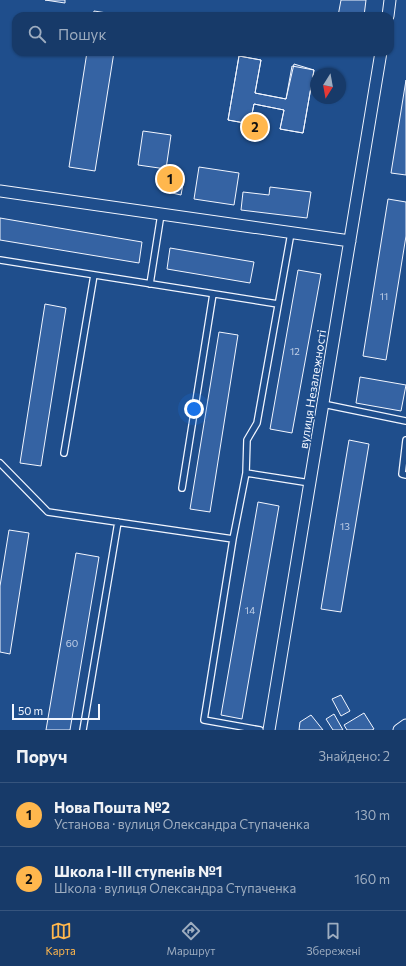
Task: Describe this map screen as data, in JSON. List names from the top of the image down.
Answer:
{
  "streets": {
    "street": ["вулиця Незалежності"]
  },
  "house_numbers": [
    "11",
    "12",
    "13",
    "14",
    "60"
  ],
  "scale_bar": "50 m",
  "north": "bottom",
  "page": {
    "search": "Пошук",
    "pins": ["2", "1"],
    "scale": "50 m",
    "heading": ["Поруч", "Знайдено: 2"],
    "list": [
      {
        "mark": "1",
        "name": "Нова Пошта №2",
        "note": "Установа · вулиця Олександра Ступаченка",
        "value": "130 m"
      },
      {
        "mark": "2",
        "name": "Школа І-ІІІ ступенів №1",
        "note": "Школа · вулиця Олександра Ступаченка",
        "value": "160 m"
      }
    ],
    "nav": ["Карта", "Маршрут", "Збережені"]
  }
}
